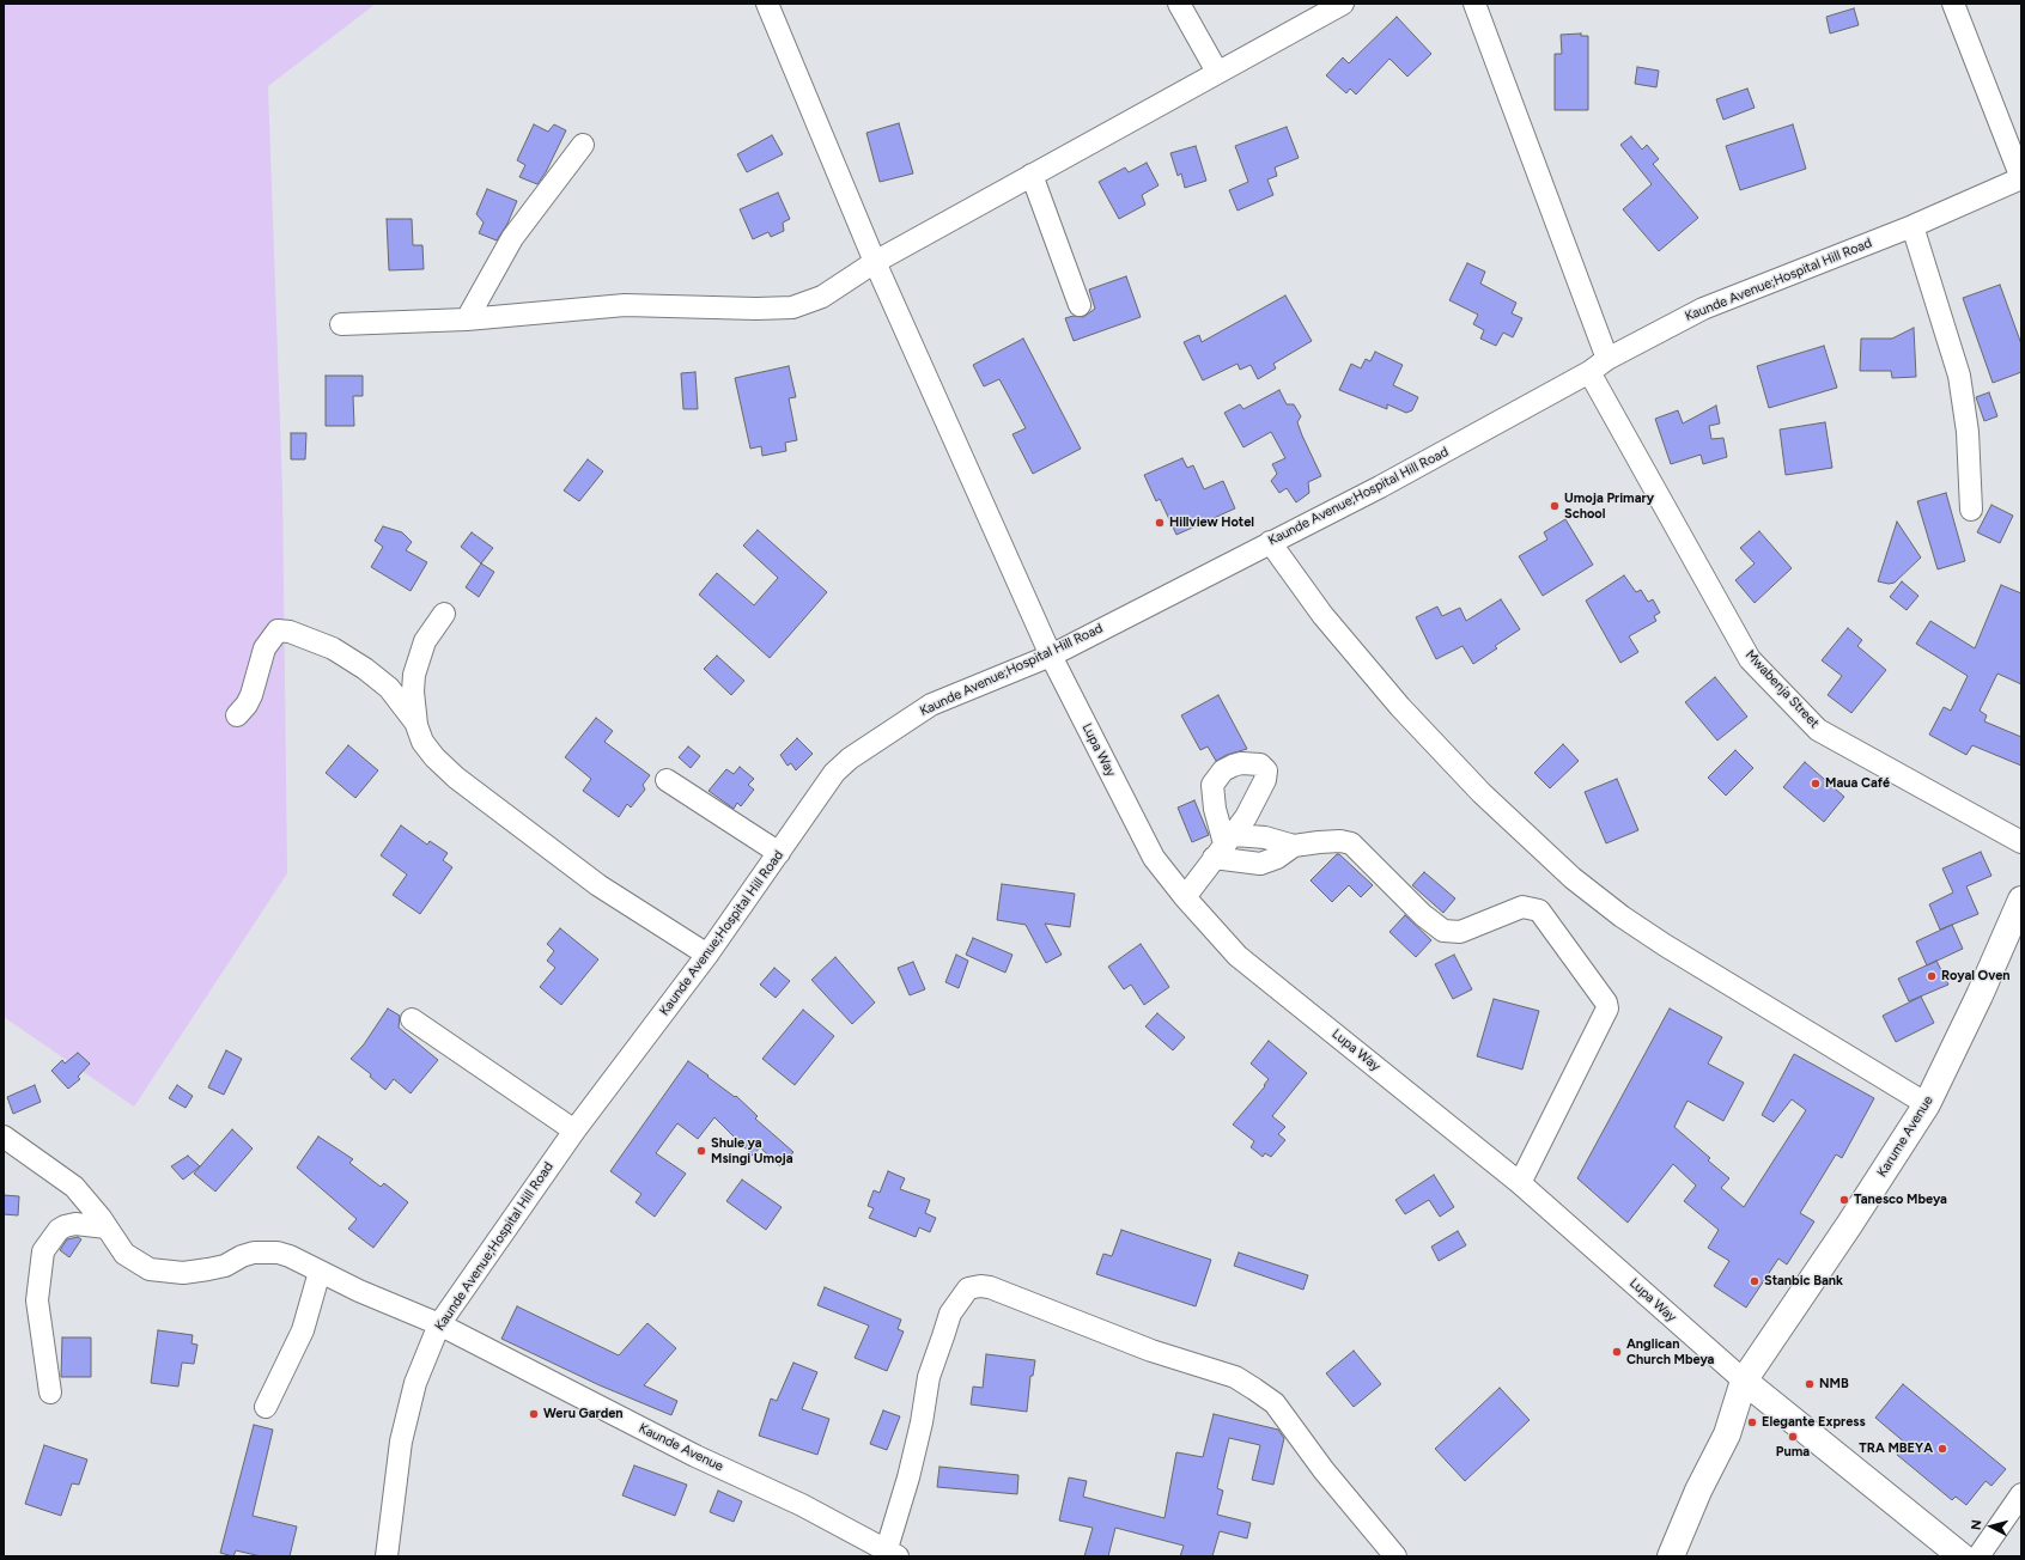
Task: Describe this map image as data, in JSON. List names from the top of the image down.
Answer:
{
  "streets": {
    "main road": ["Karume Avenue"],
    "street": [
      "Kaunde Avenue;Hospital Hill Road",
      "Mwabenja Street",
      "Lupa Way",
      "Kaunde Avenue"
    ]
  },
  "crossings": [
    ["Kaunde Avenue;Hospital Hill Road", "Mwabenja Street"],
    ["Kaunde Avenue;Hospital Hill Road", "Lupa Way"],
    ["Kaunde Avenue;Hospital Hill Road", "Kaunde Avenue"],
    ["Lupa Way", "Karume Avenue"]
  ],
  "places": [
    "Umoja Primary School",
    "Hillview Hotel",
    "Maua Café",
    "Royal Oven",
    "Shule ya Msingi Umoja",
    "Tanesco Mbeya",
    "Stanbic Bank",
    "Anglican Church Mbeya",
    "NMB",
    "Weru Garden",
    "Elegante Express",
    "Puma",
    "TRA MBEYA"
  ],
  "north": "left"
}
